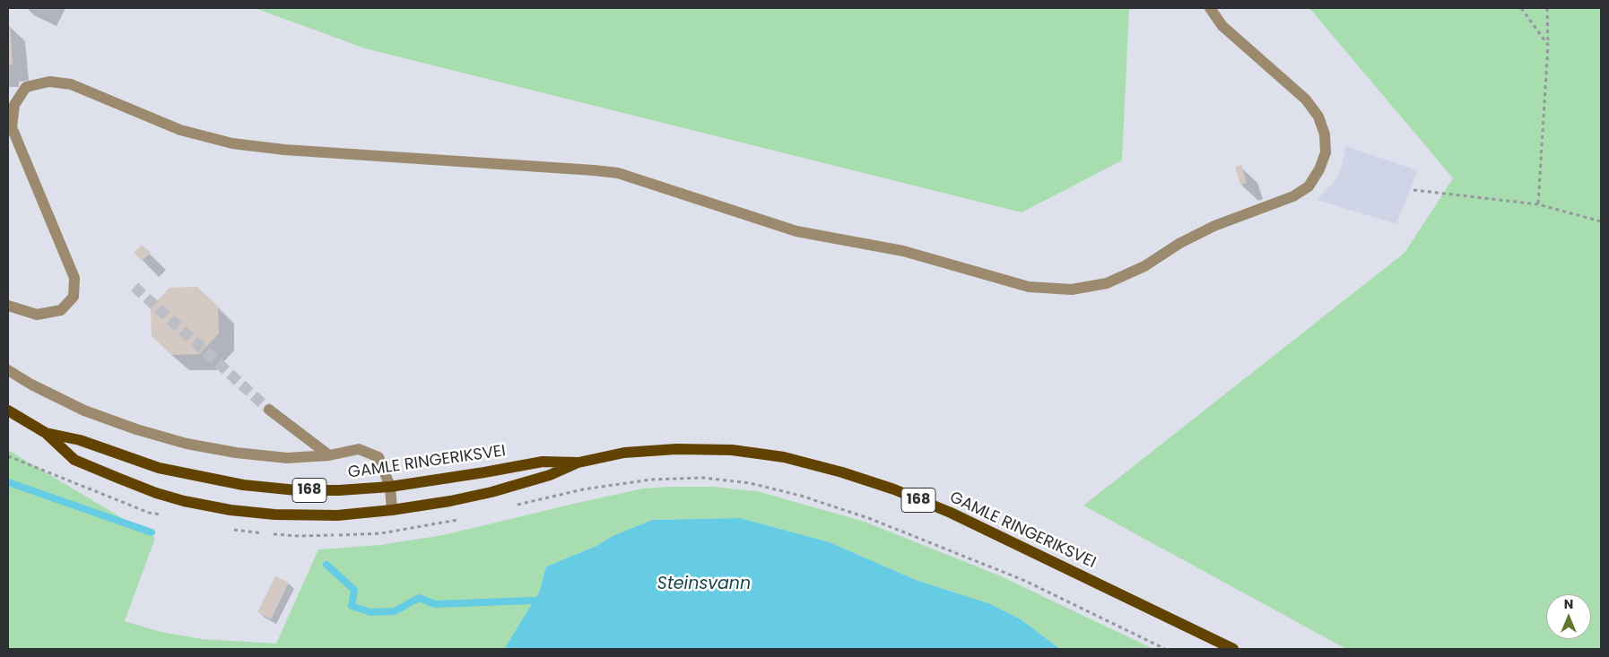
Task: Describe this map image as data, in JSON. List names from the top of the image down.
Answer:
{
  "streets": {
    "main road": ["GAMLE RINGERIKSVEI", "168"]
  },
  "water": ["Steinsvann"],
  "north": "top"
}
